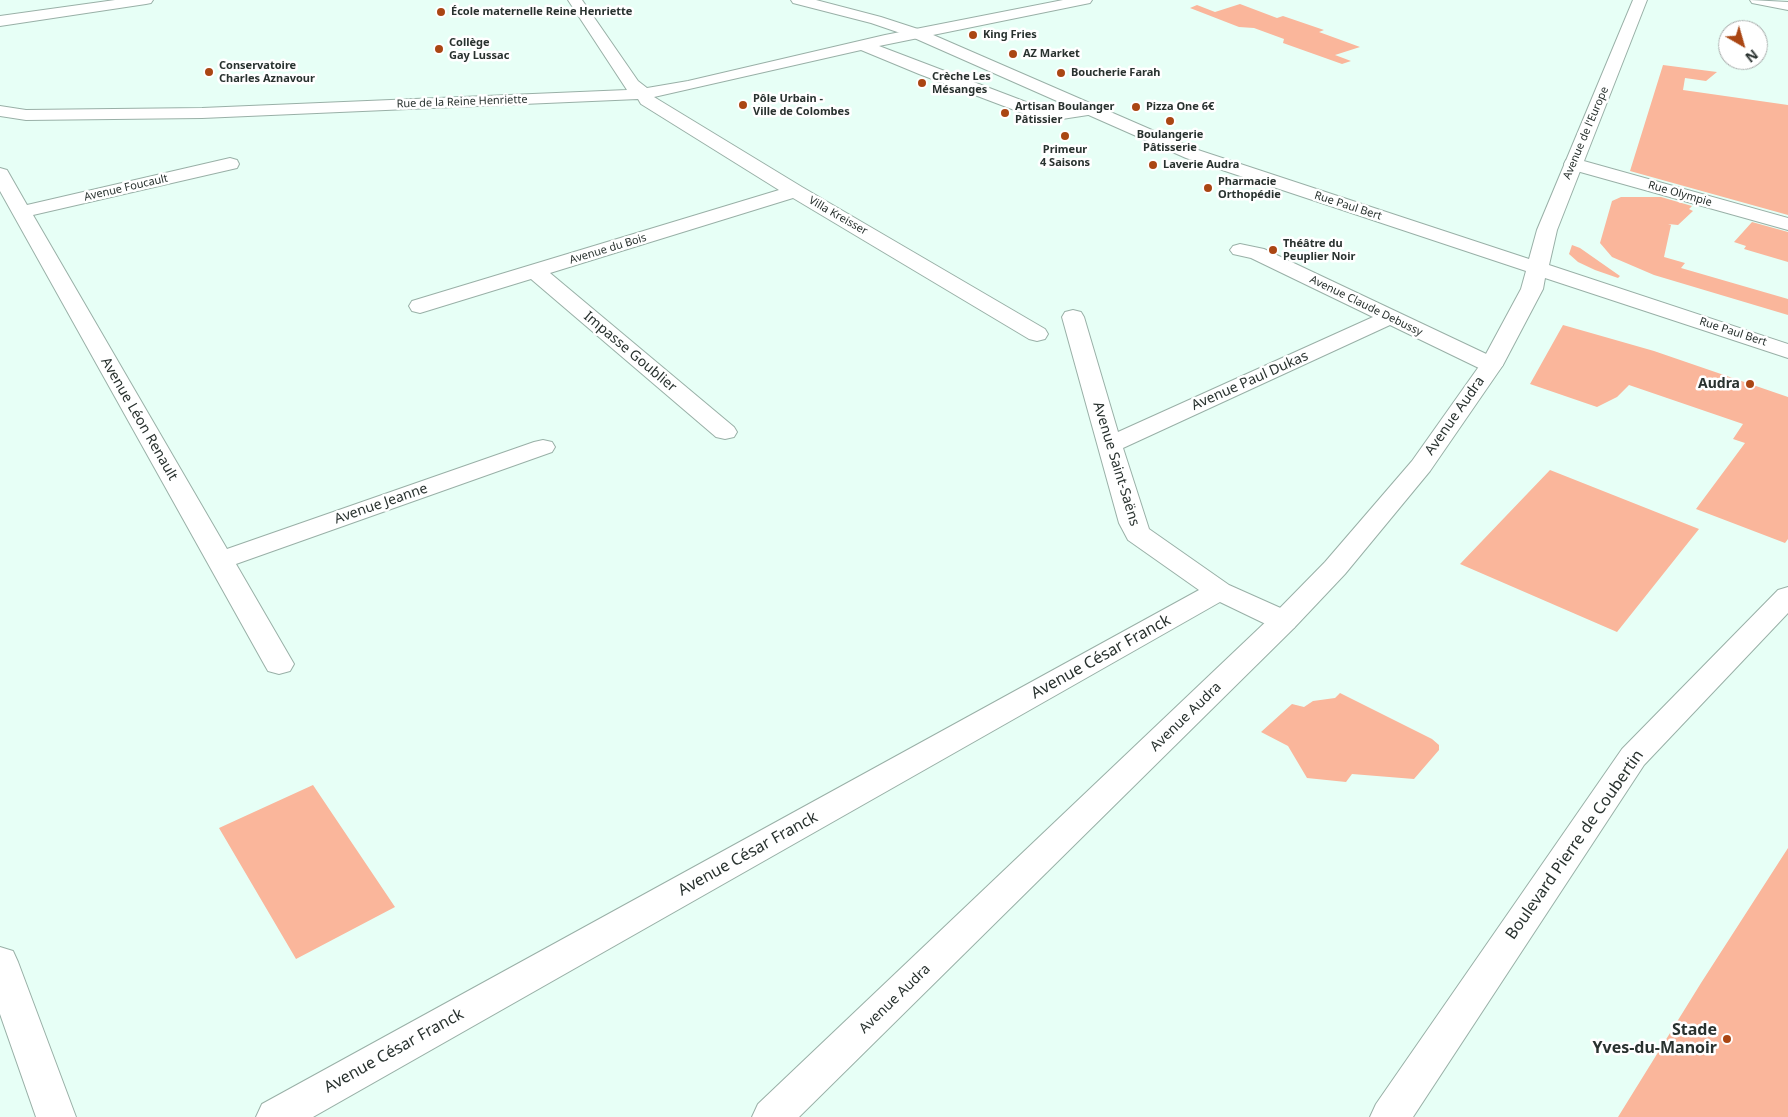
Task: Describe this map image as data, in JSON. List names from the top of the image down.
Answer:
{
  "streets": {
    "street": [
      "Rue de la Reine Henriette",
      "Avenue de l'Europe",
      "Avenue Foucault",
      "Rue Olympie",
      "Rue Paul Bert",
      "Villa Kreisser",
      "Avenue du Bois",
      "Avenue Claude Debussy",
      "Impasse Goublier",
      "Avenue Paul Dukas",
      "Avenue Audra",
      "Avenue Léon Renault",
      "Avenue Saint-Saëns",
      "Avenue Jeanne",
      "Avenue César Franck",
      "Boulevard Pierre de Coubertin"
    ]
  },
  "crossings": [
    ["Rue de la Reine Henriette", "Rue Paul Bert"],
    ["Rue de la Reine Henriette", "Villa Kreisser"],
    ["Avenue de l'Europe", "Rue Olympie"],
    ["Avenue de l'Europe", "Rue Paul Bert"],
    ["Avenue de l'Europe", "Avenue Audra"],
    ["Avenue Foucault", "Avenue Léon Renault"],
    ["Rue Paul Bert", "Avenue Audra"],
    ["Villa Kreisser", "Avenue du Bois"],
    ["Avenue du Bois", "Impasse Goublier"],
    ["Avenue Claude Debussy", "Avenue Paul Dukas"],
    ["Avenue Claude Debussy", "Avenue Audra"],
    ["Avenue Paul Dukas", "Avenue Saint-Saëns"],
    ["Avenue Audra", "Avenue Saint-Saëns"],
    ["Avenue Léon Renault", "Avenue Jeanne"],
    ["Avenue Saint-Saëns", "Avenue César Franck"]
  ],
  "places": [
    "École maternelle Reine Henriette",
    "King Fries",
    "Collège Gay Lussac",
    "AZ Market",
    "Conservatoire Charles Aznavour",
    "Boucherie Farah",
    "Crèche Les Mésanges",
    "Pôle Urbain - Ville de Colombes",
    "Pizza One 6€",
    "Artisan Boulanger Pâtissier",
    "Boulangerie Pâtisserie",
    "Primeur 4 Saisons",
    "Laverie Audra",
    "Pharmacie Orthopédie",
    "Théâtre du Peuplier Noir",
    "Audra",
    "Stade Yves-du-Manoir"
  ],
  "north": "bottom right"
}
